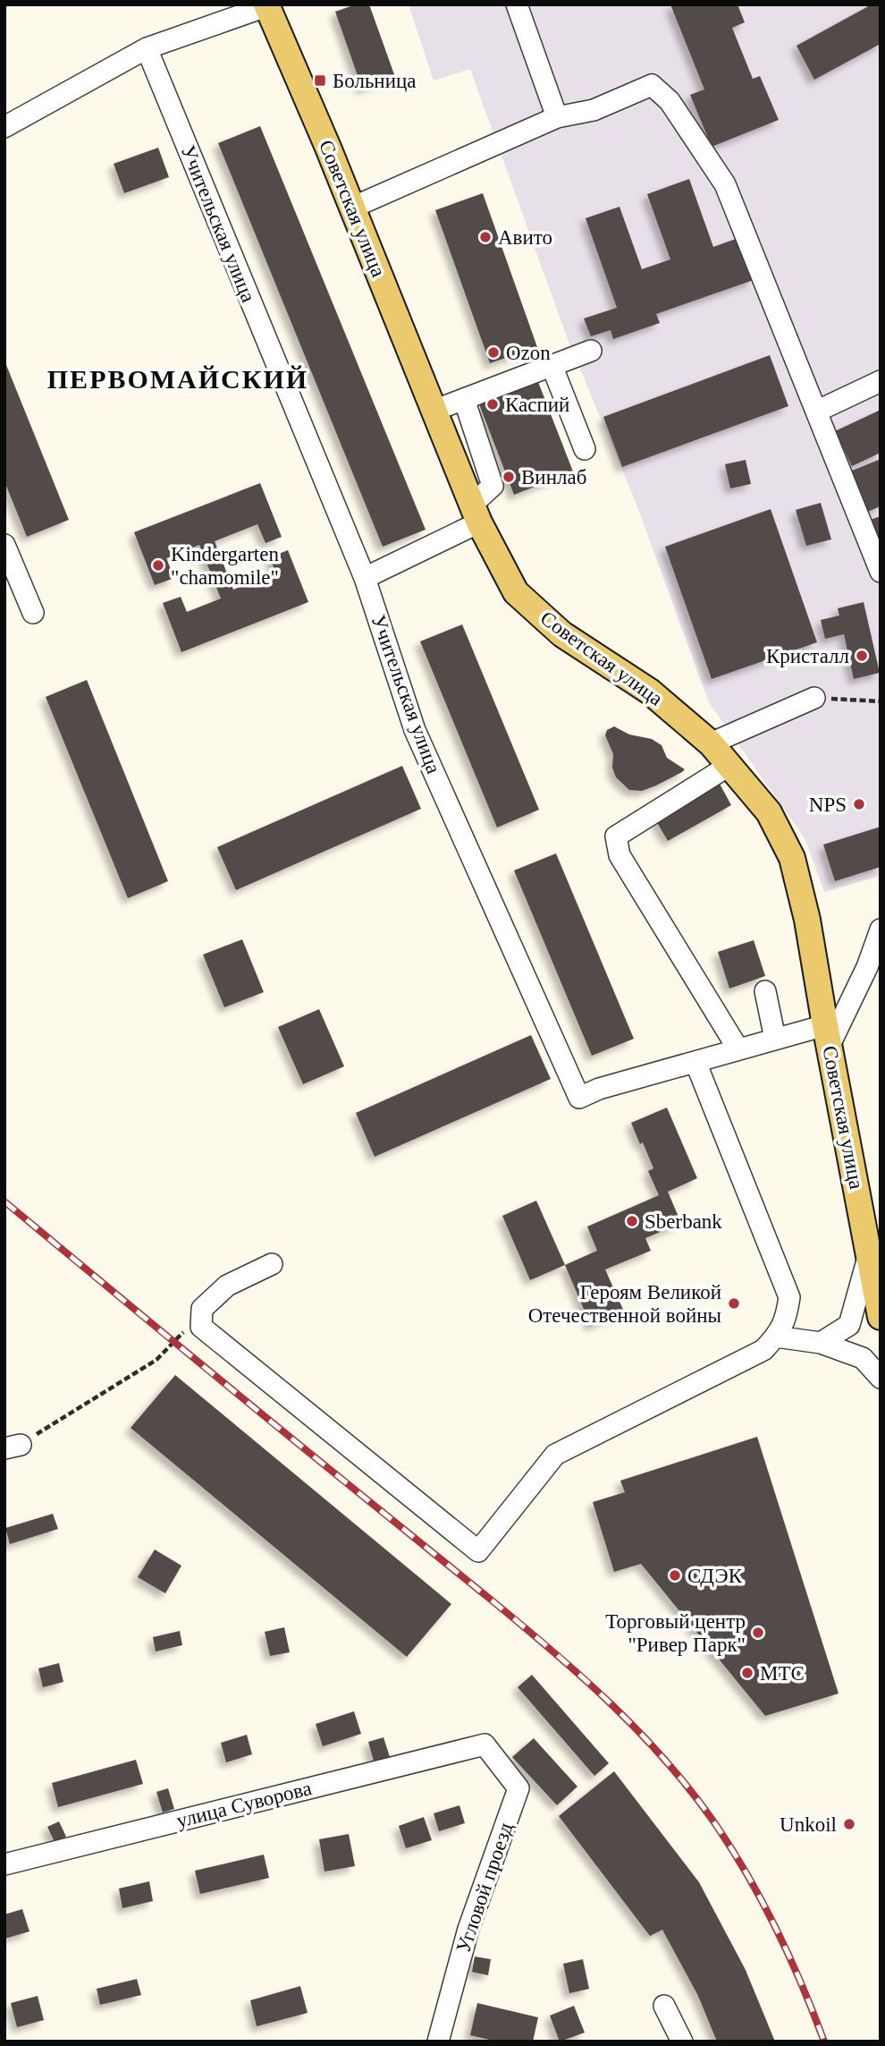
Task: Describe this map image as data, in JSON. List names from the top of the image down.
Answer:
{
  "streets": {
    "main road": ["Советская улица"],
    "street": ["Учительская улица", "улица Суворова", "Угловой проезд"]
  },
  "crossings": [
    ["Советская улица", "Учительская улица"],
    ["улица Суворова", "Угловой проезд"]
  ],
  "districts": ["ПЕРВОМАЙСКИЙ"],
  "places": {
    "transit": ["Больница"],
    "other": [
      "Авито",
      "Ozon",
      "Каспий",
      "Винлаб",
      "Kindergarten \"chamomile\"",
      "Кристалл",
      "NPS",
      "Sberbank",
      "Героям Великой Отечественной войны",
      "СДЭК",
      "Торговый центр \"Ривер Парк\"",
      "МТС",
      "Unkoil"
    ]
  }
}
